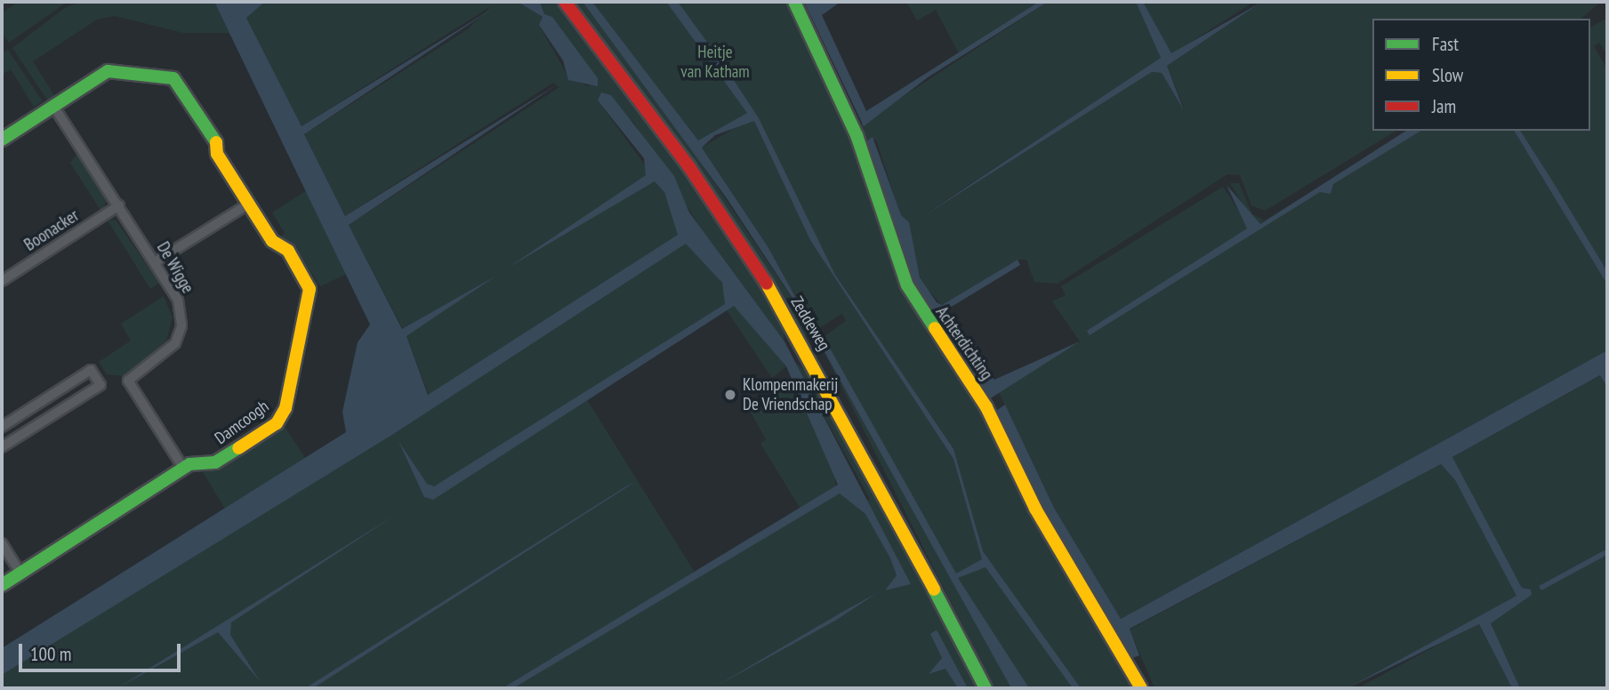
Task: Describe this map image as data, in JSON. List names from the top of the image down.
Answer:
{
  "streets": {
    "street": [
      "Boonacker",
      "De Wigge",
      "Zeddeweg",
      "Achterdichting",
      "Damcoogh"
    ]
  },
  "crossings": [
    ["Boonacker", "De Wigge"],
    ["De Wigge", "Damcoogh"]
  ],
  "parks": ["Heitje van Katham"],
  "places": ["Klompenmakerij De Vriendschap"],
  "legend": ["Fast", "Slow", "Jam"],
  "scale_bar": "100 m"
}
